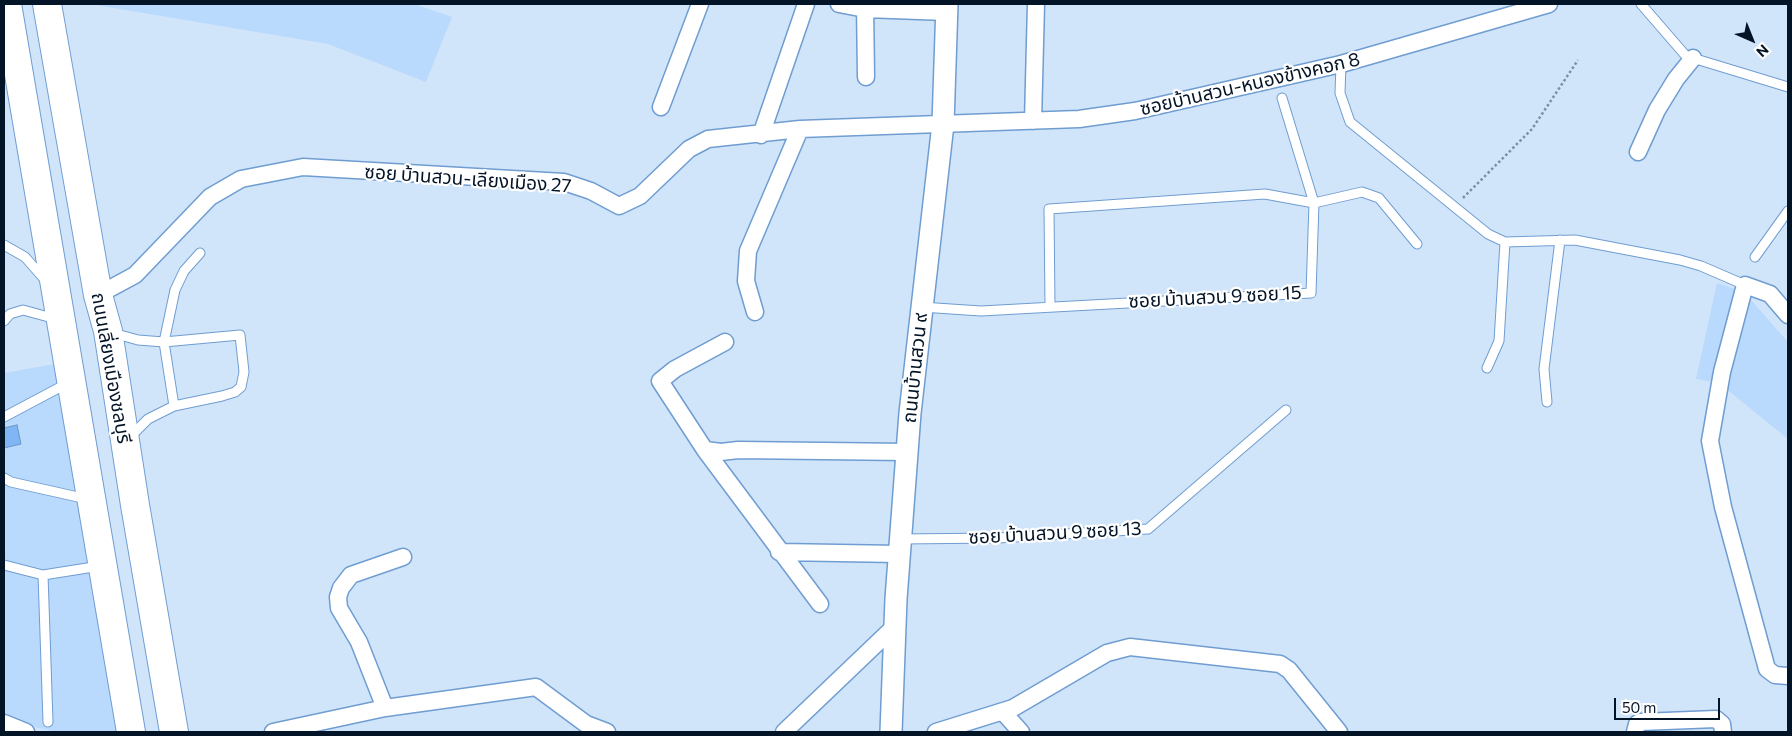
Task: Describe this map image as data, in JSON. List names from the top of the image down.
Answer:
{
  "streets": {
    "highway": ["ถนนเลี่ยงเมืองชลบุรี"],
    "street": ["ซอยบ้านสวน-หนองข้างคอก 8", "ซอย บ้านสวน-เลียงเมือง 27", "ถนนบ้านสวน ๙"],
    "lane": ["ซอย บ้านสวน 9 ซอย 15", "ซอย บ้านสวน 9 ซอย 13"]
  },
  "crossings": [
    ["ซอยบ้านสวน-หนองข้างคอก 8", "ซอย บ้านสวน-เลียงเมือง 27"],
    ["ซอยบ้านสวน-หนองข้างคอก 8", "ถนนบ้านสวน ๙"],
    ["ซอย บ้านสวน-เลียงเมือง 27", "ถนนเลี่ยงเมืองชลบุรี"],
    ["ซอย บ้านสวน-เลียงเมือง 27", "ถนนบ้านสวน ๙"],
    ["ซอย บ้านสวน 9 ซอย 15", "ถนนบ้านสวน ๙"],
    ["ถนนบ้านสวน ๙", "ซอย บ้านสวน 9 ซอย 13"]
  ],
  "scale_bar": "50 m",
  "north": "bottom right"
}
